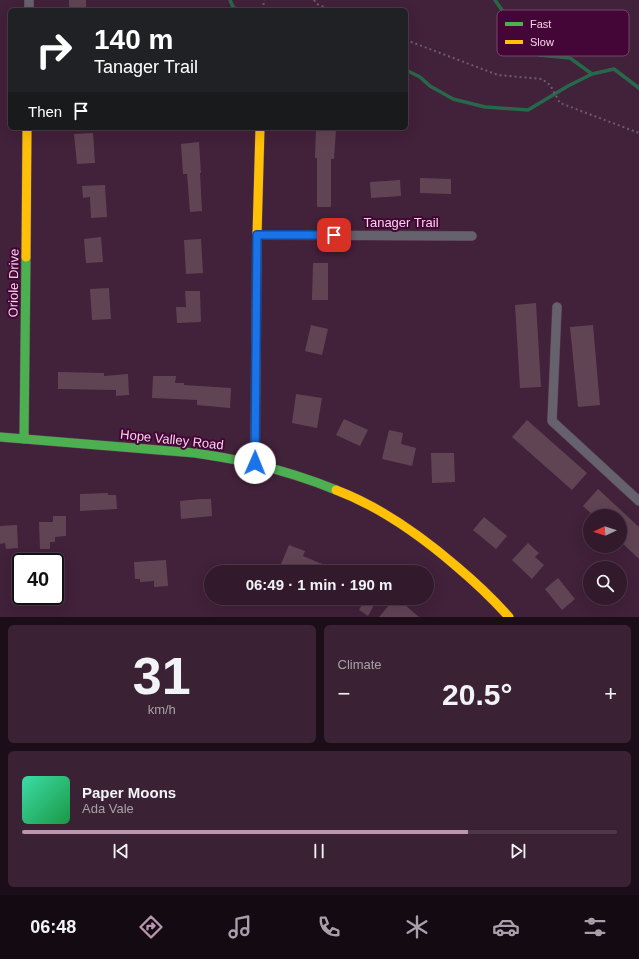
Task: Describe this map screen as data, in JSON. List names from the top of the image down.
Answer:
{
  "streets": {
    "street": ["Tanager Trail", "Oriole Drive", "Hope Valley Road"]
  },
  "crossings": [
    ["Oriole Drive", "Hope Valley Road"]
  ],
  "legend": ["Fast", "Slow"],
  "north": "left",
  "page": {
    "turn": ["140 m", "Tanager Trail"],
    "then": "Then",
    "limit": "40",
    "trip": "06:49 · 1 min · 190 m",
    "tile": [
      ["31", "km/h"],
      "Climate"
    ],
    "heat": ["−", "20.5°", "+"],
    "song": ["Paper Moons", "Ada Vale"],
    "tabs": "06:48"
  }
}
